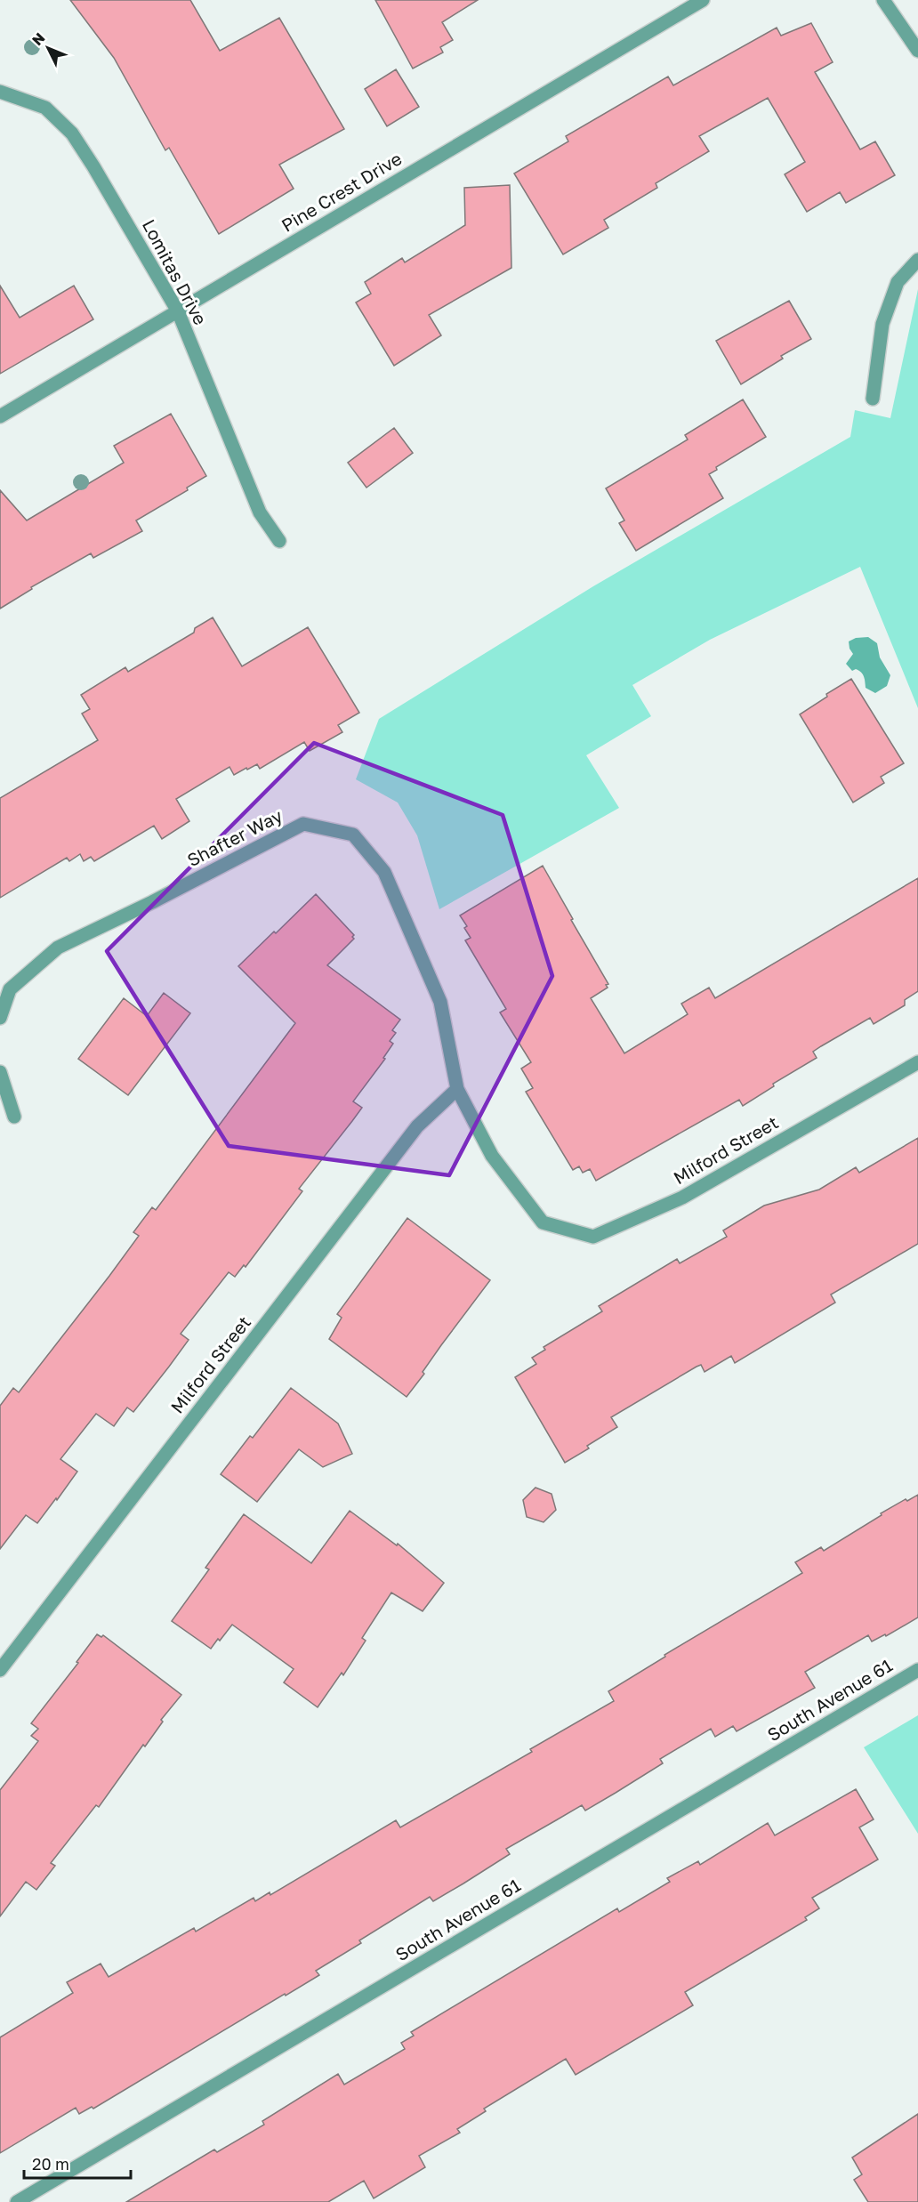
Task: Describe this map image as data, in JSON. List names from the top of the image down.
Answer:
{
  "streets": {
    "street": [
      "Pine Crest Drive",
      "Lomitas Drive",
      "Shafter Way",
      "Milford Street",
      "South Avenue 61"
    ]
  },
  "crossings": [
    ["Pine Crest Drive", "Lomitas Drive"],
    ["Shafter Way", "Milford Street"]
  ],
  "scale_bar": "20 m",
  "north": "top left"
}
